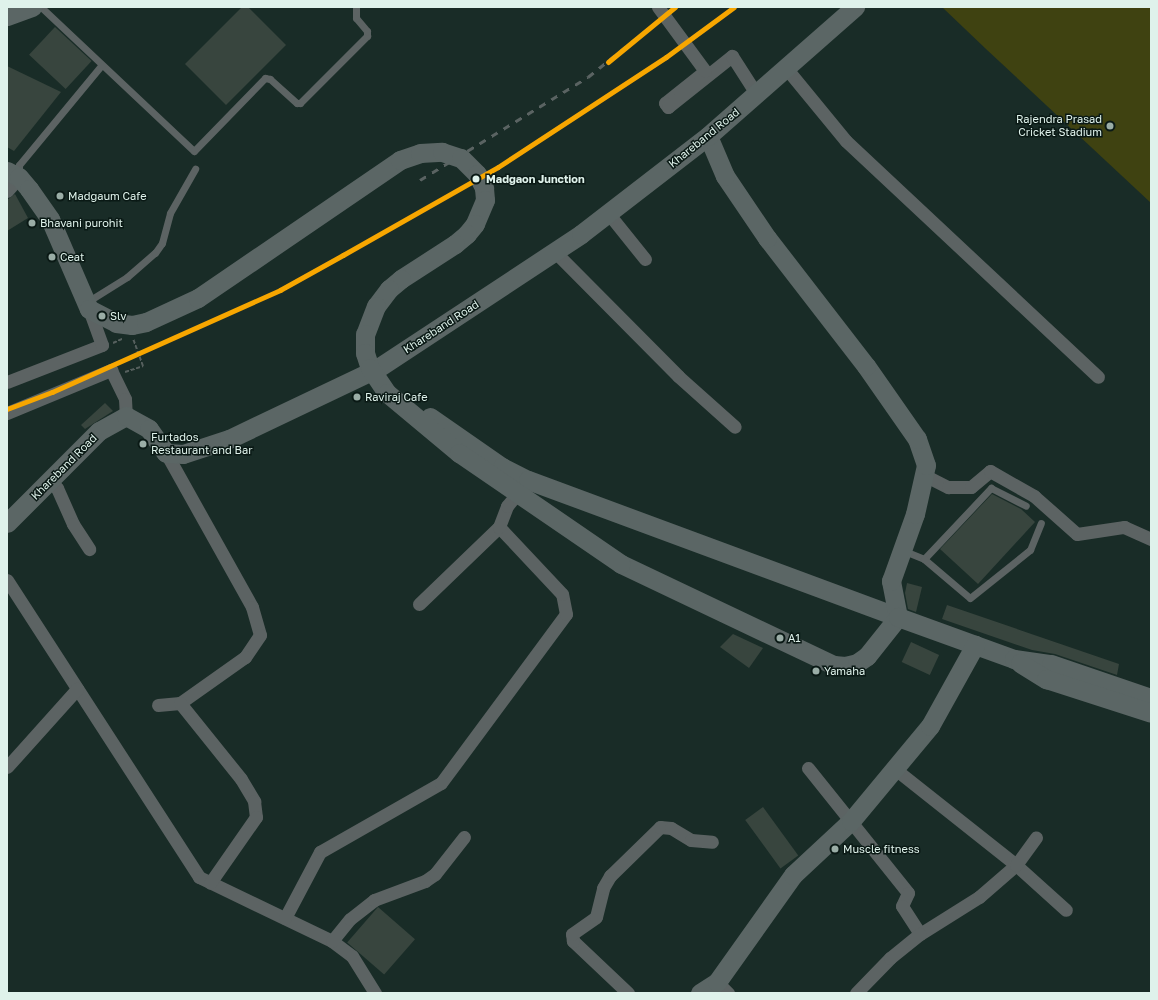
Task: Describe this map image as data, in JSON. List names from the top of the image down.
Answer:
{
  "streets": {
    "main road": ["Khareband Road"]
  },
  "places": [
    "Rajendra Prasad Cricket Stadium",
    "Madgaon Junction",
    "Madgaum Cafe",
    "Bhavani purohit",
    "Ceat",
    "Slv",
    "Raviraj Cafe",
    "Furtados Restaurant and Bar",
    "A1",
    "Yamaha",
    "Muscle fitness"
  ]
}
